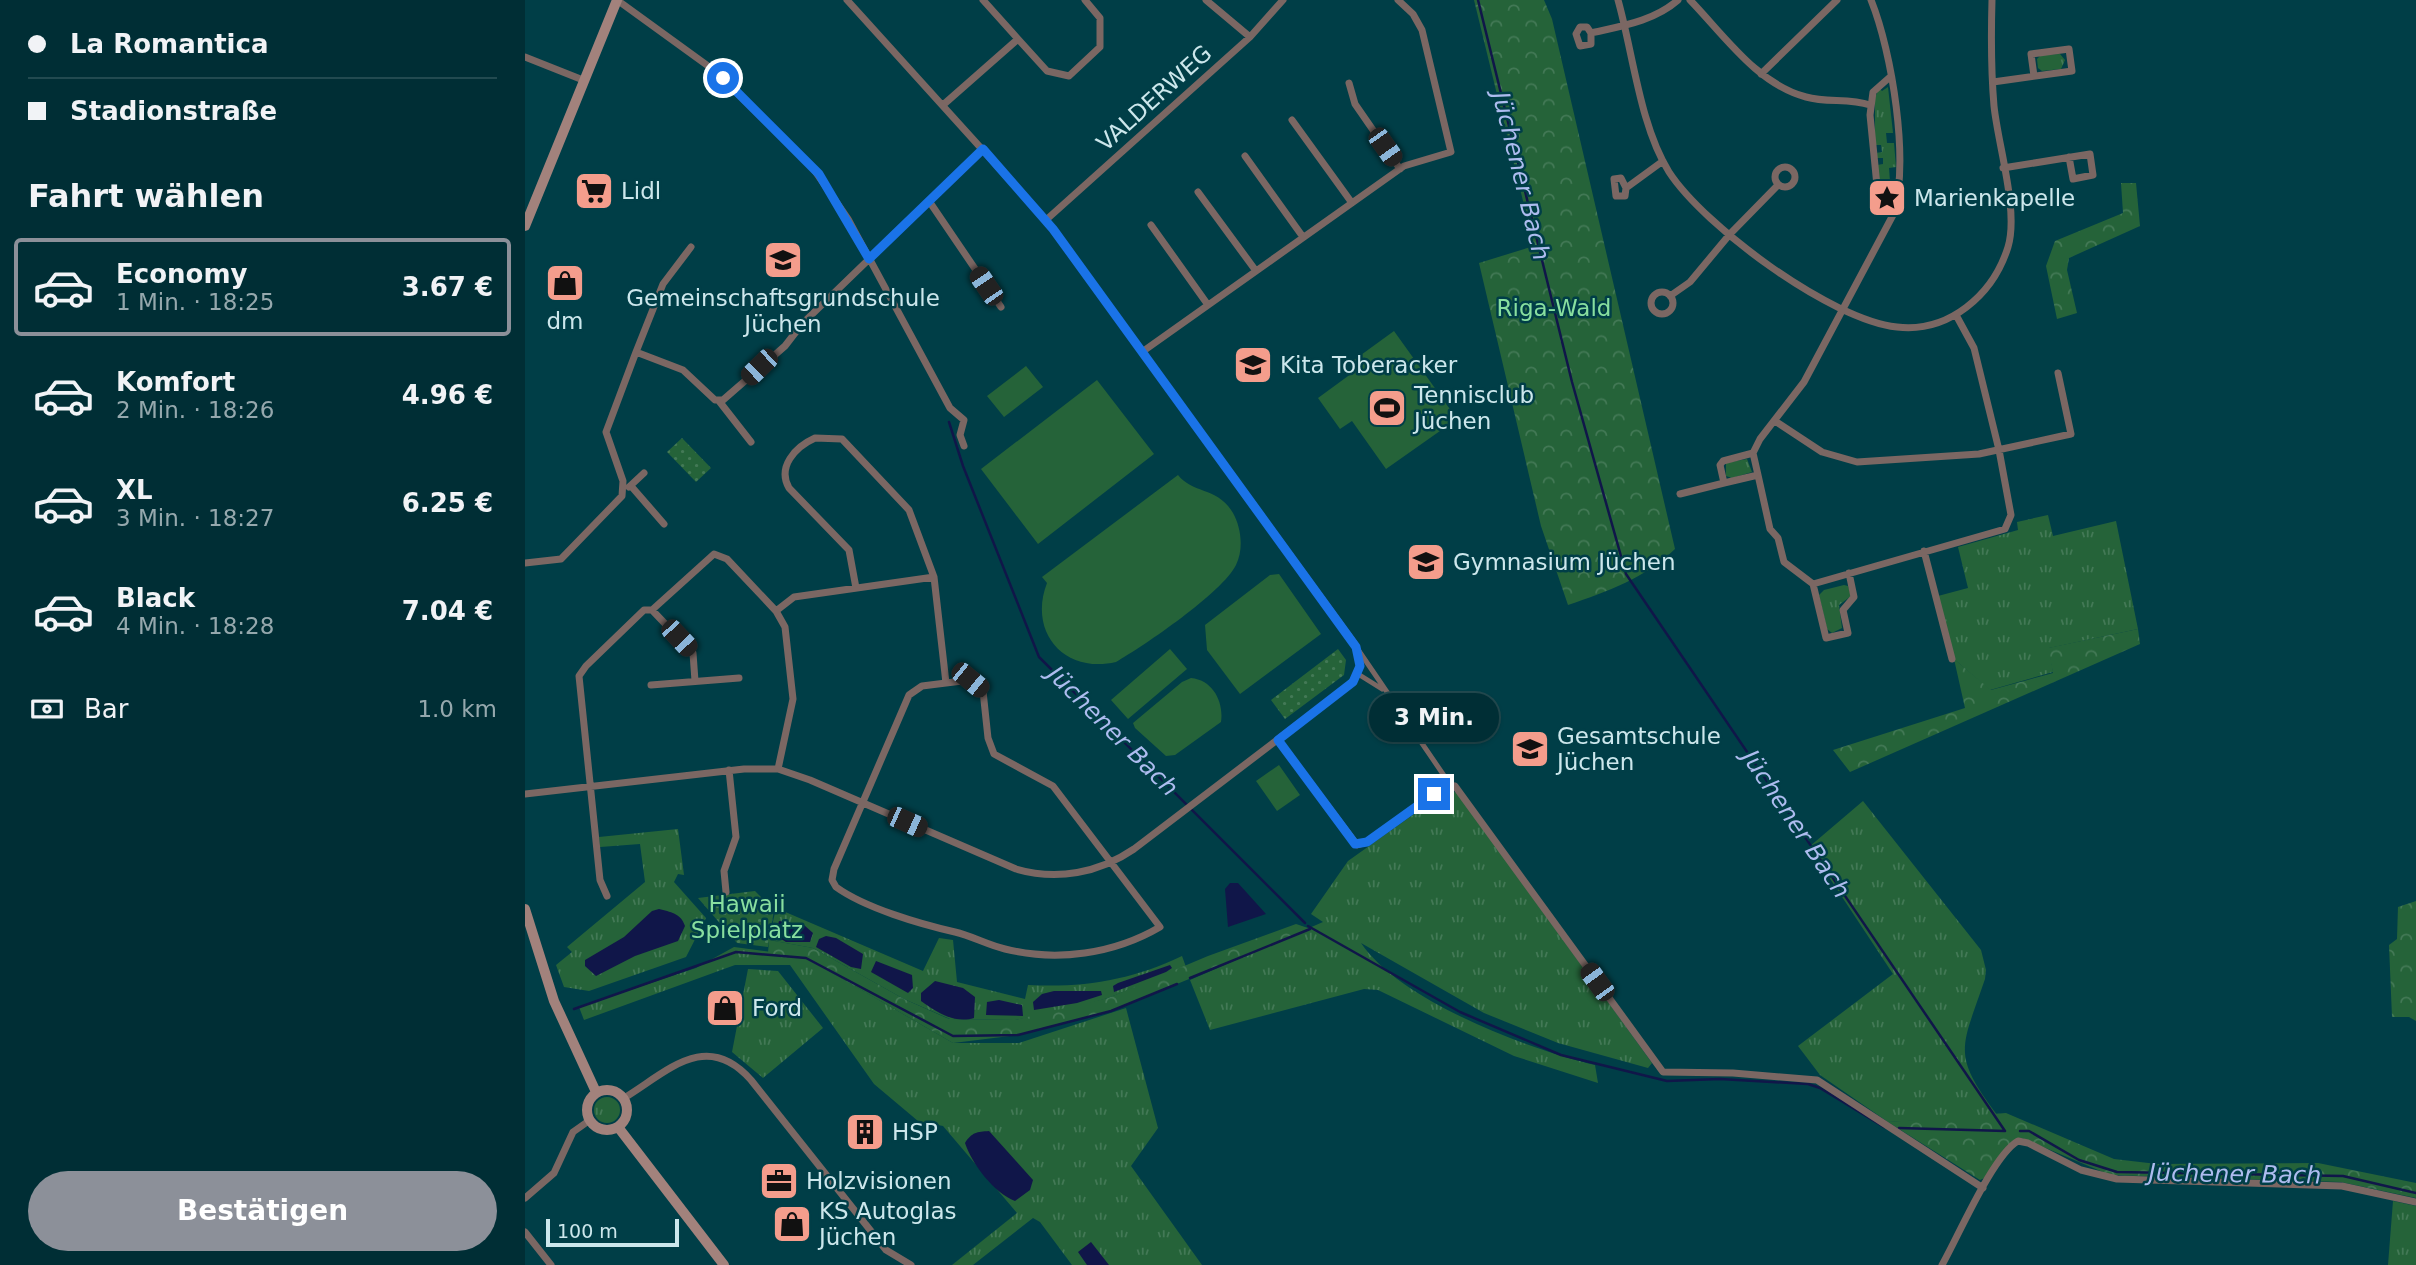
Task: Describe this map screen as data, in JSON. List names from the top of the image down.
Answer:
{
  "streets": {
    "street": ["VALDERWEG"]
  },
  "water": ["Jüchener Bach"],
  "parks": ["Riga-Wald", "Hawaii Spielplatz"],
  "places": {
    "supermarket": ["Lidl"],
    "place": ["Marienkapelle"],
    "school or university": [
      "Gemeinschaftsgrundschule Jüchen",
      "Kita Toberacker",
      "Gymnasium Jüchen",
      "Gesamtschule Jüchen"
    ],
    "shop": ["dm", "Ford", "KS Autoglas Jüchen"],
    "sports": ["Tennisclub Jüchen"],
    "building": ["HSP"],
    "office": ["Holzvisionen"]
  },
  "scale_bar": "100 m",
  "page": {
    "banner": ["La Romantica", "Stadionstraße"],
    "heading": "Fahrt wählen",
    "list": [
      {
        "name": "Economy",
        "note": "1 Min. · 18:25",
        "value": "3.67 €"
      },
      {
        "name": "Komfort",
        "note": "2 Min. · 18:26",
        "value": "4.96 €"
      },
      {
        "name": "XL",
        "note": "3 Min. · 18:27",
        "value": "6.25 €"
      },
      {
        "name": "Black",
        "note": "4 Min. · 18:28",
        "value": "7.04 €"
      }
    ],
    "pay": ["Bar", "1.0 km"],
    "bubble": "3 Min.",
    "buttons": "Bestätigen",
    "scale": "100 m"
  }
}
